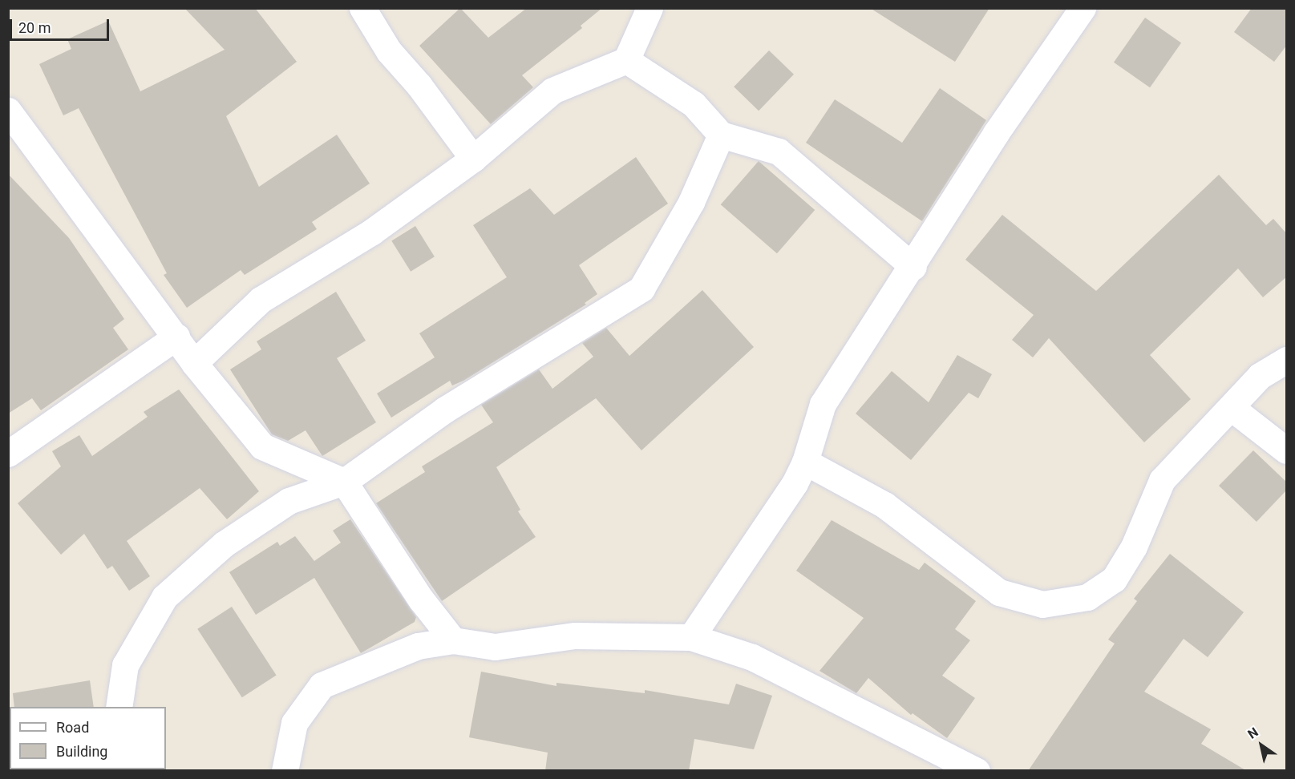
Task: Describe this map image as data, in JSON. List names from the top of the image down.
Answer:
{
  "legend": ["Road", "Building"],
  "scale_bar": "20 m",
  "north": "top left"
}
